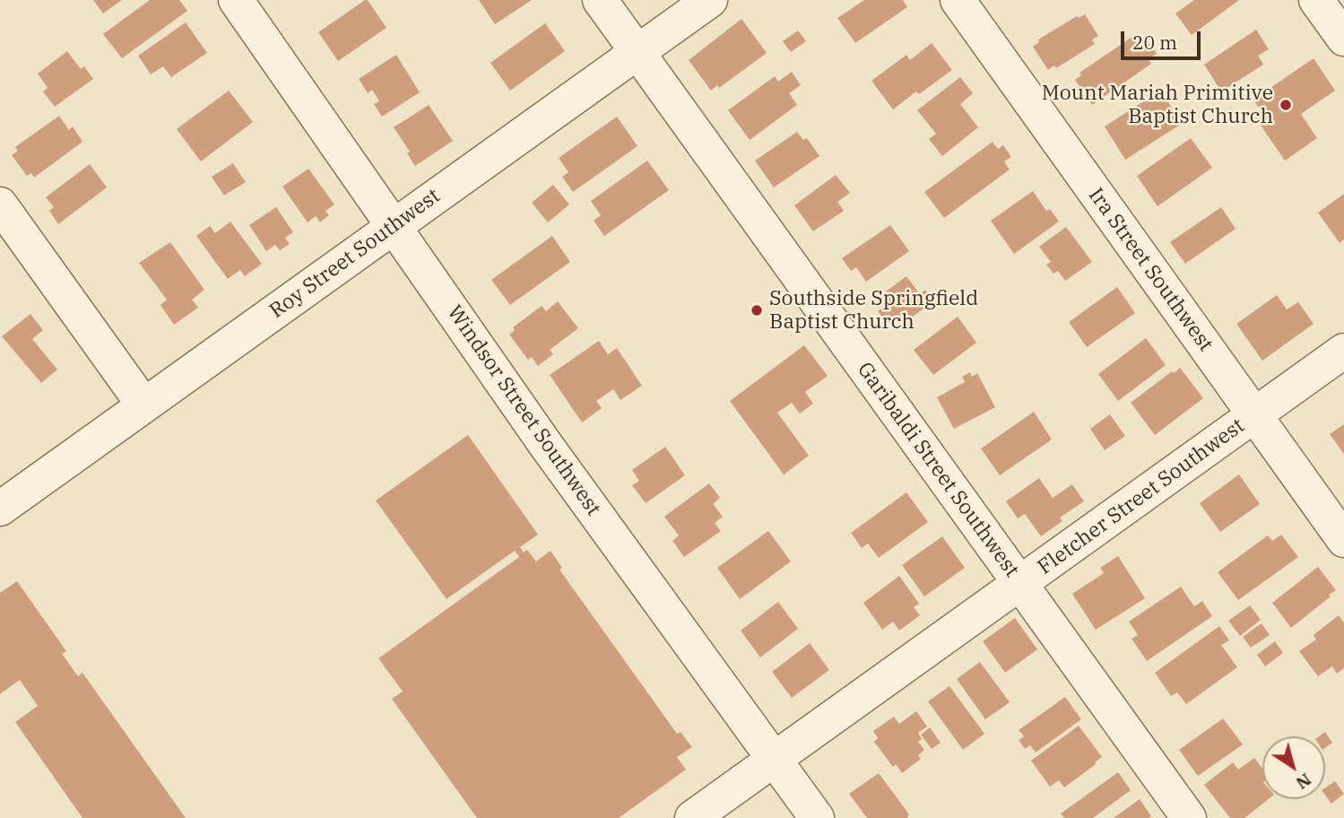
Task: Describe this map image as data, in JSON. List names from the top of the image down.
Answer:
{
  "streets": {
    "street": [
      "Roy Street Southwest",
      "Ira Street Southwest",
      "Windsor Street Southwest",
      "Garibaldi Street Southwest",
      "Fletcher Street Southwest"
    ]
  },
  "crossings": [
    ["Roy Street Southwest", "Windsor Street Southwest"],
    ["Roy Street Southwest", "Garibaldi Street Southwest"],
    ["Ira Street Southwest", "Fletcher Street Southwest"],
    ["Windsor Street Southwest", "Fletcher Street Southwest"],
    ["Garibaldi Street Southwest", "Fletcher Street Southwest"]
  ],
  "places": ["Mount Mariah Primitive Baptist Church", "Southside Springfield Baptist Church"],
  "scale_bar": "20 m",
  "north": "bottom right"
}
